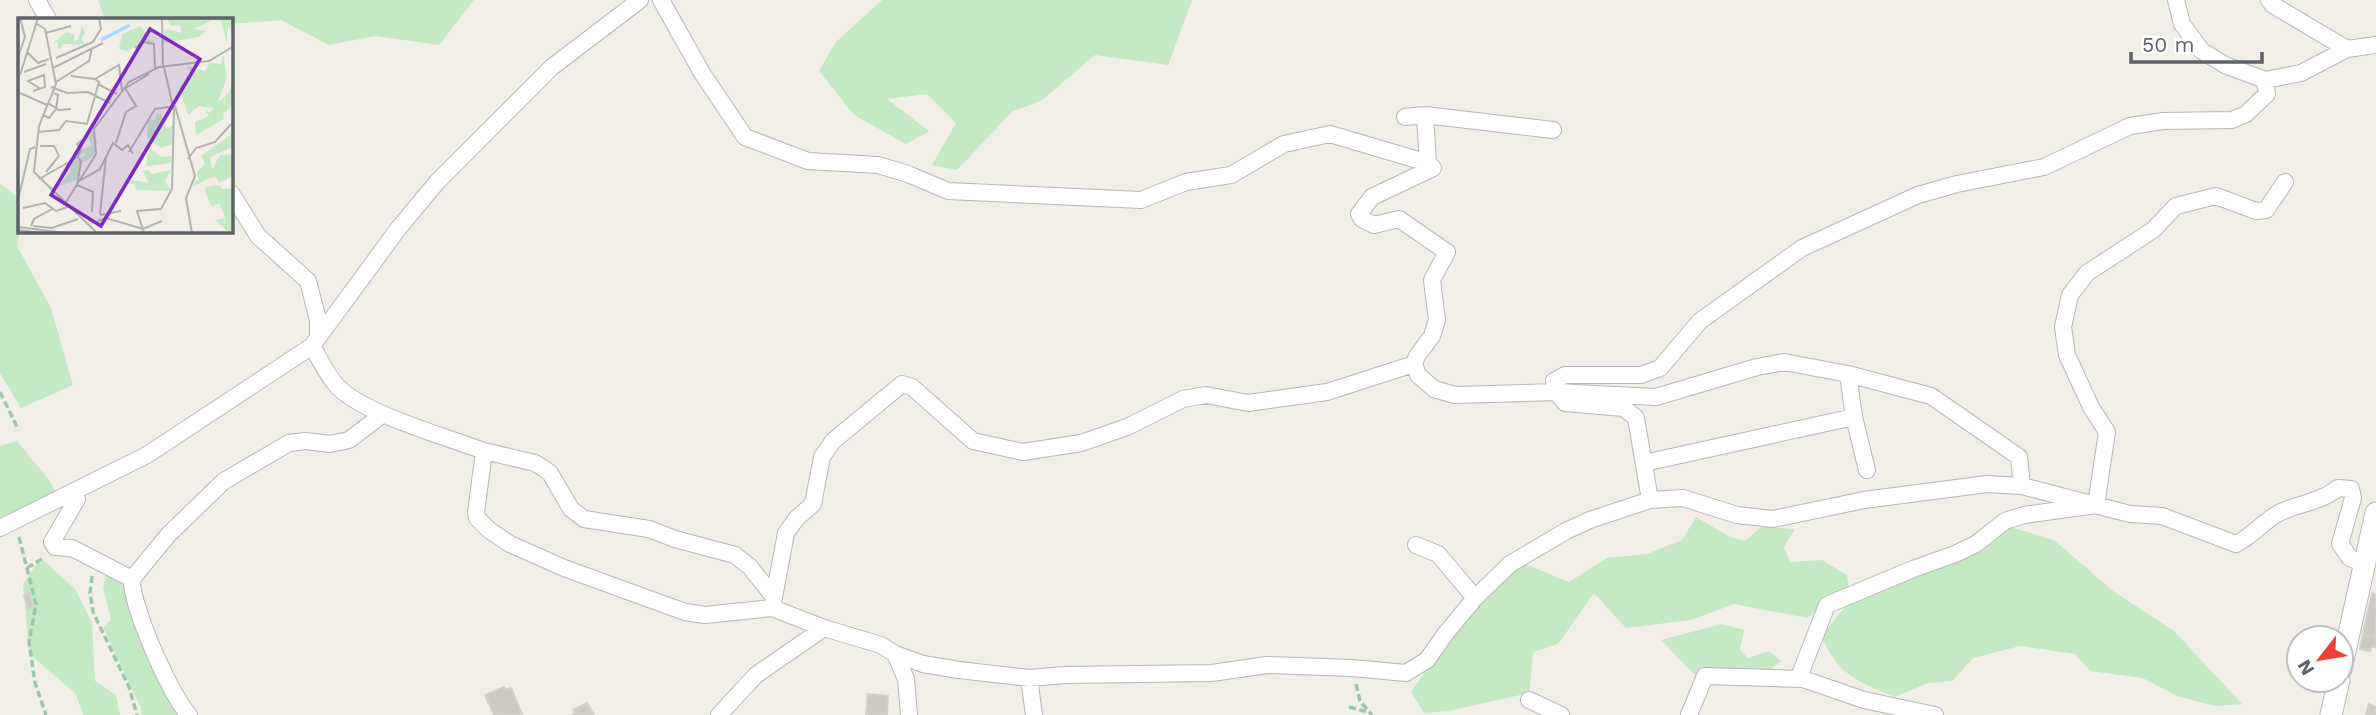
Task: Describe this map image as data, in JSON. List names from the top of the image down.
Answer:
{
  "scale_bar": "50 m",
  "north": "bottom left"
}
